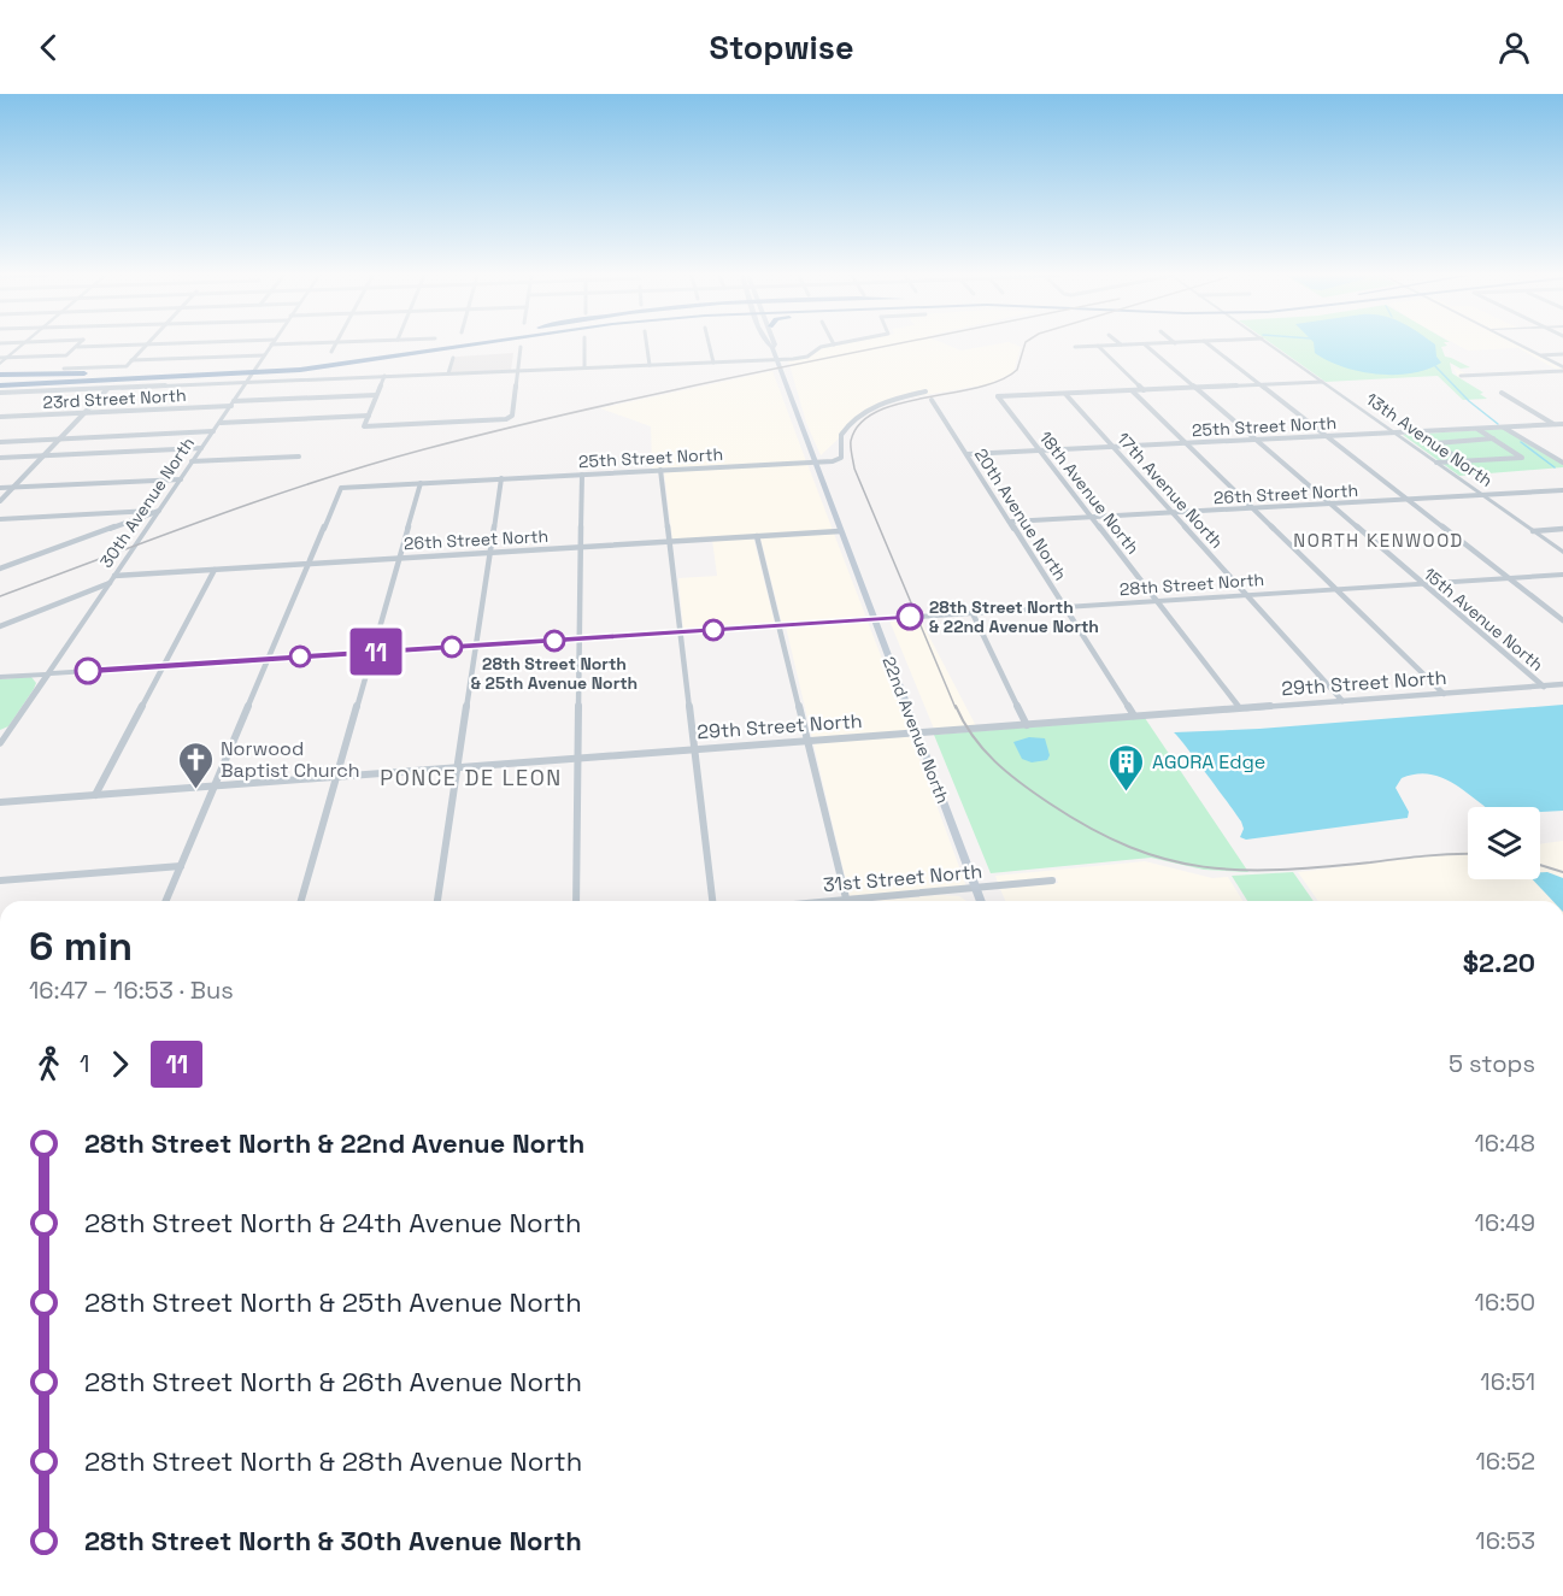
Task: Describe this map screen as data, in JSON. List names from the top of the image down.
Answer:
{
  "streets": {
    "main road": ["22nd Avenue North"],
    "street": [
      "23rd Street North",
      "25th Street North",
      "13th Avenue North",
      "17th Avenue North",
      "18th Avenue North",
      "26th Street North",
      "30th Avenue North",
      "20th Avenue North",
      "28th Street North",
      "15th Avenue North",
      "29th Street North",
      "31st Street North"
    ]
  },
  "crossings": [
    ["23rd Street North", "30th Avenue North"],
    ["25th Street North", "13th Avenue North"],
    ["25th Street North", "17th Avenue North"],
    ["25th Street North", "18th Avenue North"],
    ["25th Street North", "26th Street North"],
    ["25th Street North", "20th Avenue North"],
    ["25th Street North", "15th Avenue North"],
    ["25th Street North", "22nd Avenue North"],
    ["13th Avenue North", "26th Street North"],
    ["17th Avenue North", "18th Avenue North"],
    ["17th Avenue North", "26th Street North"],
    ["17th Avenue North", "28th Street North"],
    ["17th Avenue North", "29th Street North"],
    ["18th Avenue North", "26th Street North"],
    ["18th Avenue North", "28th Street North"],
    ["18th Avenue North", "29th Street North"],
    ["26th Street North", "30th Avenue North"],
    ["26th Street North", "20th Avenue North"],
    ["26th Street North", "15th Avenue North"],
    ["26th Street North", "22nd Avenue North"],
    ["30th Avenue North", "28th Street North"],
    ["20th Avenue North", "28th Street North"],
    ["20th Avenue North", "29th Street North"],
    ["28th Street North", "15th Avenue North"],
    ["28th Street North", "22nd Avenue North"],
    ["15th Avenue North", "29th Street North"],
    ["29th Street North", "22nd Avenue North"],
    ["22nd Avenue North", "31st Street North"]
  ],
  "districts": ["NORTH KENWOOD", "PONCE DE LEON"],
  "places": {
    "other": ["28th Street North & 22nd Avenue North", "28th Street North & 25th Avenue North"],
    "church": ["Norwood Baptist Church"],
    "building": ["AGORA Edge"]
  },
  "lines": ["bus line 11"],
  "page": {
    "header": "Stopwise",
    "on_map": "11",
    "heading": ["6 min", "16:47 – 16:53 · Bus", "$2.20"],
    "legs": ["1", "11", "5 stops"],
    "list": [
      {
        "name": "28th Street North & 22nd Avenue North",
        "value": "16:48"
      },
      {
        "name": "28th Street North & 24th Avenue North",
        "value": "16:49"
      },
      {
        "name": "28th Street North & 25th Avenue North",
        "value": "16:50"
      },
      {
        "name": "28th Street North & 26th Avenue North",
        "value": "16:51"
      },
      {
        "name": "28th Street North & 28th Avenue North",
        "value": "16:52"
      },
      {
        "name": "28th Street North & 30th Avenue North",
        "value": "16:53"
      }
    ]
  }
}
